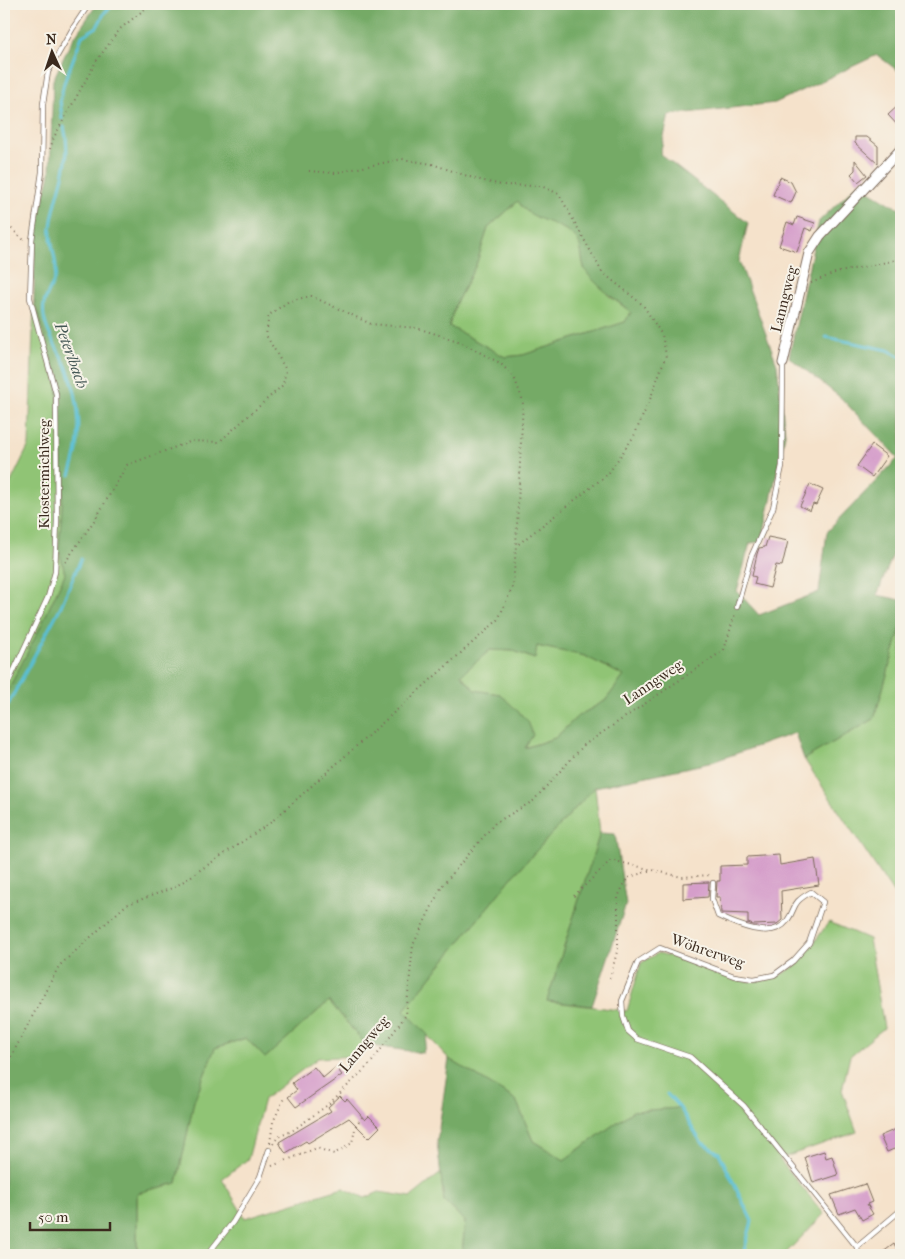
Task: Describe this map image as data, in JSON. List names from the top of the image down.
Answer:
{
  "streets": {
    "street": ["Lanngweg"],
    "lane": ["Klostermichlweg", "Wöhrerweg"]
  },
  "water": ["Peterlbach"],
  "scale_bar": "50 m",
  "north": "top"
}
